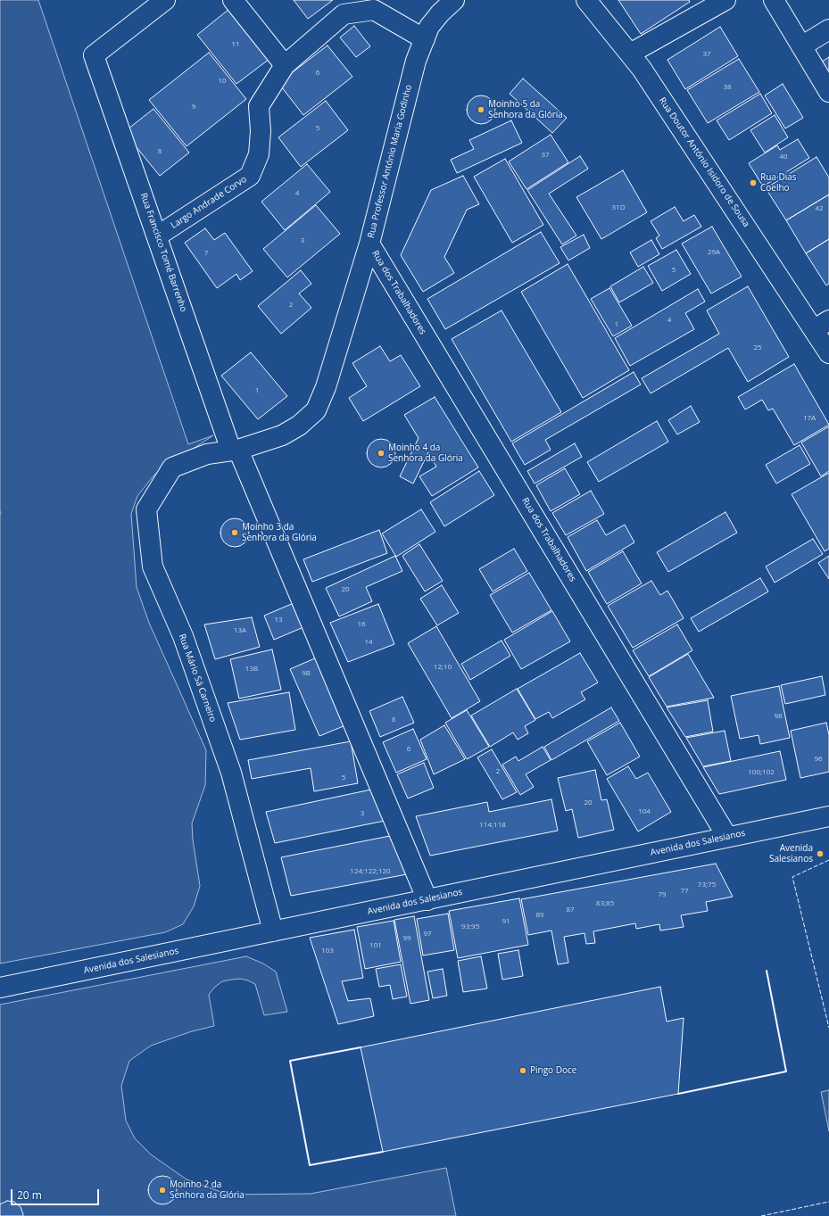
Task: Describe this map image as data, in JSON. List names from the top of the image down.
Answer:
{
  "streets": {
    "street": [
      "Rua Professor António Maria Godinho",
      "Rua Doutor António Isidoro de Sousa",
      "Largo Andrade Corvo",
      "Rua Francisco Tomé Barrenho",
      "Rua dos Trabalhadores",
      "Rua Mário Sá Carneiro",
      "Avenida dos Salesianos"
    ]
  },
  "crossings": [
    ["Rua Professor António Maria Godinho", "Largo Andrade Corvo"],
    ["Rua Professor António Maria Godinho", "Rua Francisco Tomé Barrenho"],
    ["Rua Professor António Maria Godinho", "Rua dos Trabalhadores"],
    ["Rua Professor António Maria Godinho", "Rua Mário Sá Carneiro"],
    ["Largo Andrade Corvo", "Rua Francisco Tomé Barrenho"],
    ["Rua Francisco Tomé Barrenho", "Avenida dos Salesianos"],
    ["Rua dos Trabalhadores", "Avenida dos Salesianos"],
    ["Rua Mário Sá Carneiro", "Avenida dos Salesianos"]
  ],
  "places": [
    "Moinho 5 da Senhora da Glória",
    "Rua Dias Coelho",
    "Moinho 4 da Senhora da Glória",
    "Moinho 3 da Senhora da Glória",
    "Avenida Salesianos",
    "Pingo Doce",
    "Moinho 2 da Senhora da Glória"
  ],
  "house_numbers": [
    "11",
    "37",
    "6",
    "10",
    "38",
    "9",
    "5",
    "8",
    "37",
    "40",
    "4",
    "31D",
    "42",
    "3",
    "29A",
    "7",
    "5",
    "2",
    "4",
    "1",
    "25",
    "1",
    "17A",
    "20",
    "13",
    "16",
    "13A",
    "14",
    "12;10",
    "13B",
    "9B",
    "98",
    "8",
    "6",
    "96",
    "2",
    "100;102",
    "5",
    "20",
    "104",
    "3",
    "114;118",
    "124;122;120",
    "73;75",
    "77",
    "79",
    "83;85",
    "87",
    "89",
    "91",
    "93;95",
    "97",
    "99",
    "101",
    "103"
  ],
  "scale_bar": "20 m"
}
